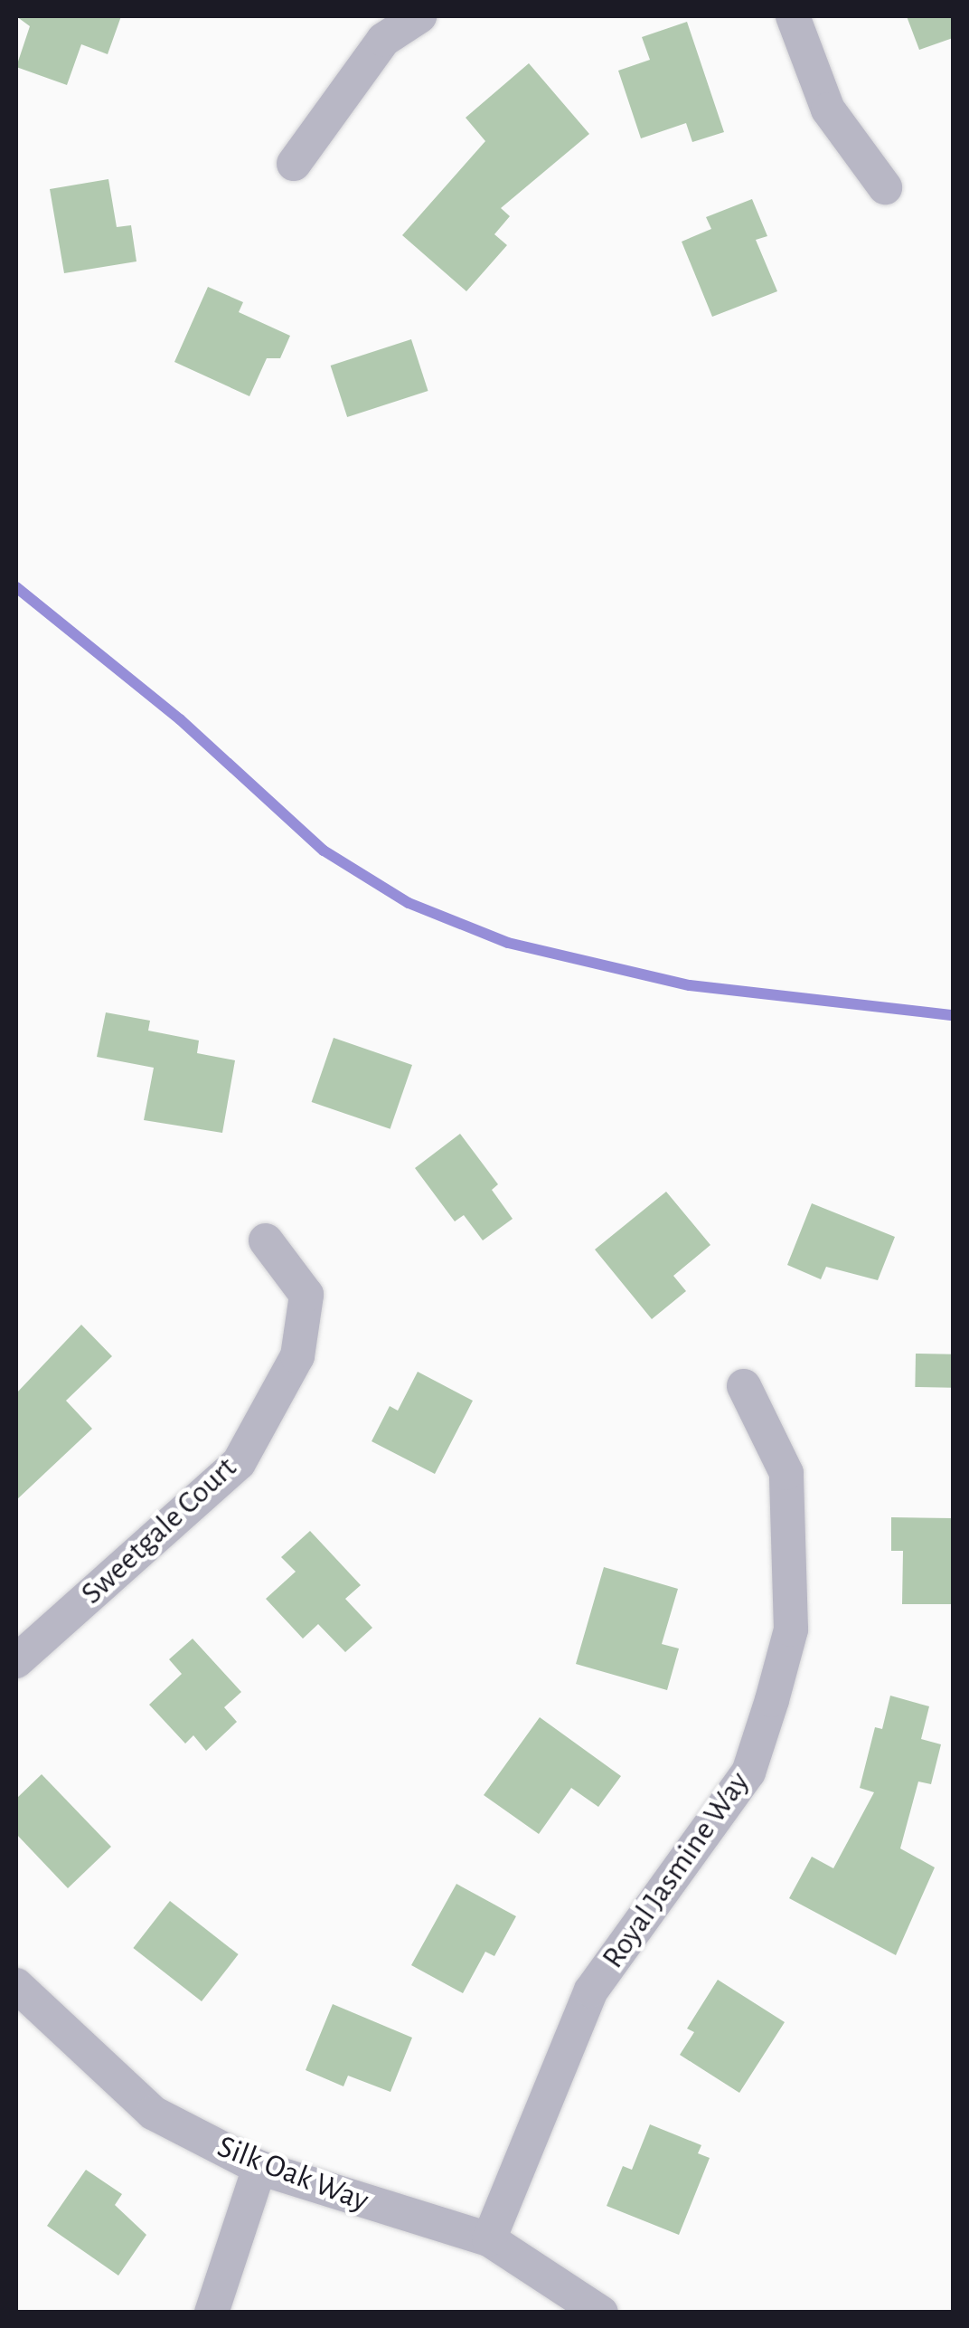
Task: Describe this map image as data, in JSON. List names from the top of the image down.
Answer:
{
  "streets": {
    "street": ["Sweetgale Court", "Royal Jasmine Way", "Silk Oak Way"]
  },
  "crossings": [
    ["Royal Jasmine Way", "Silk Oak Way"]
  ]
}
